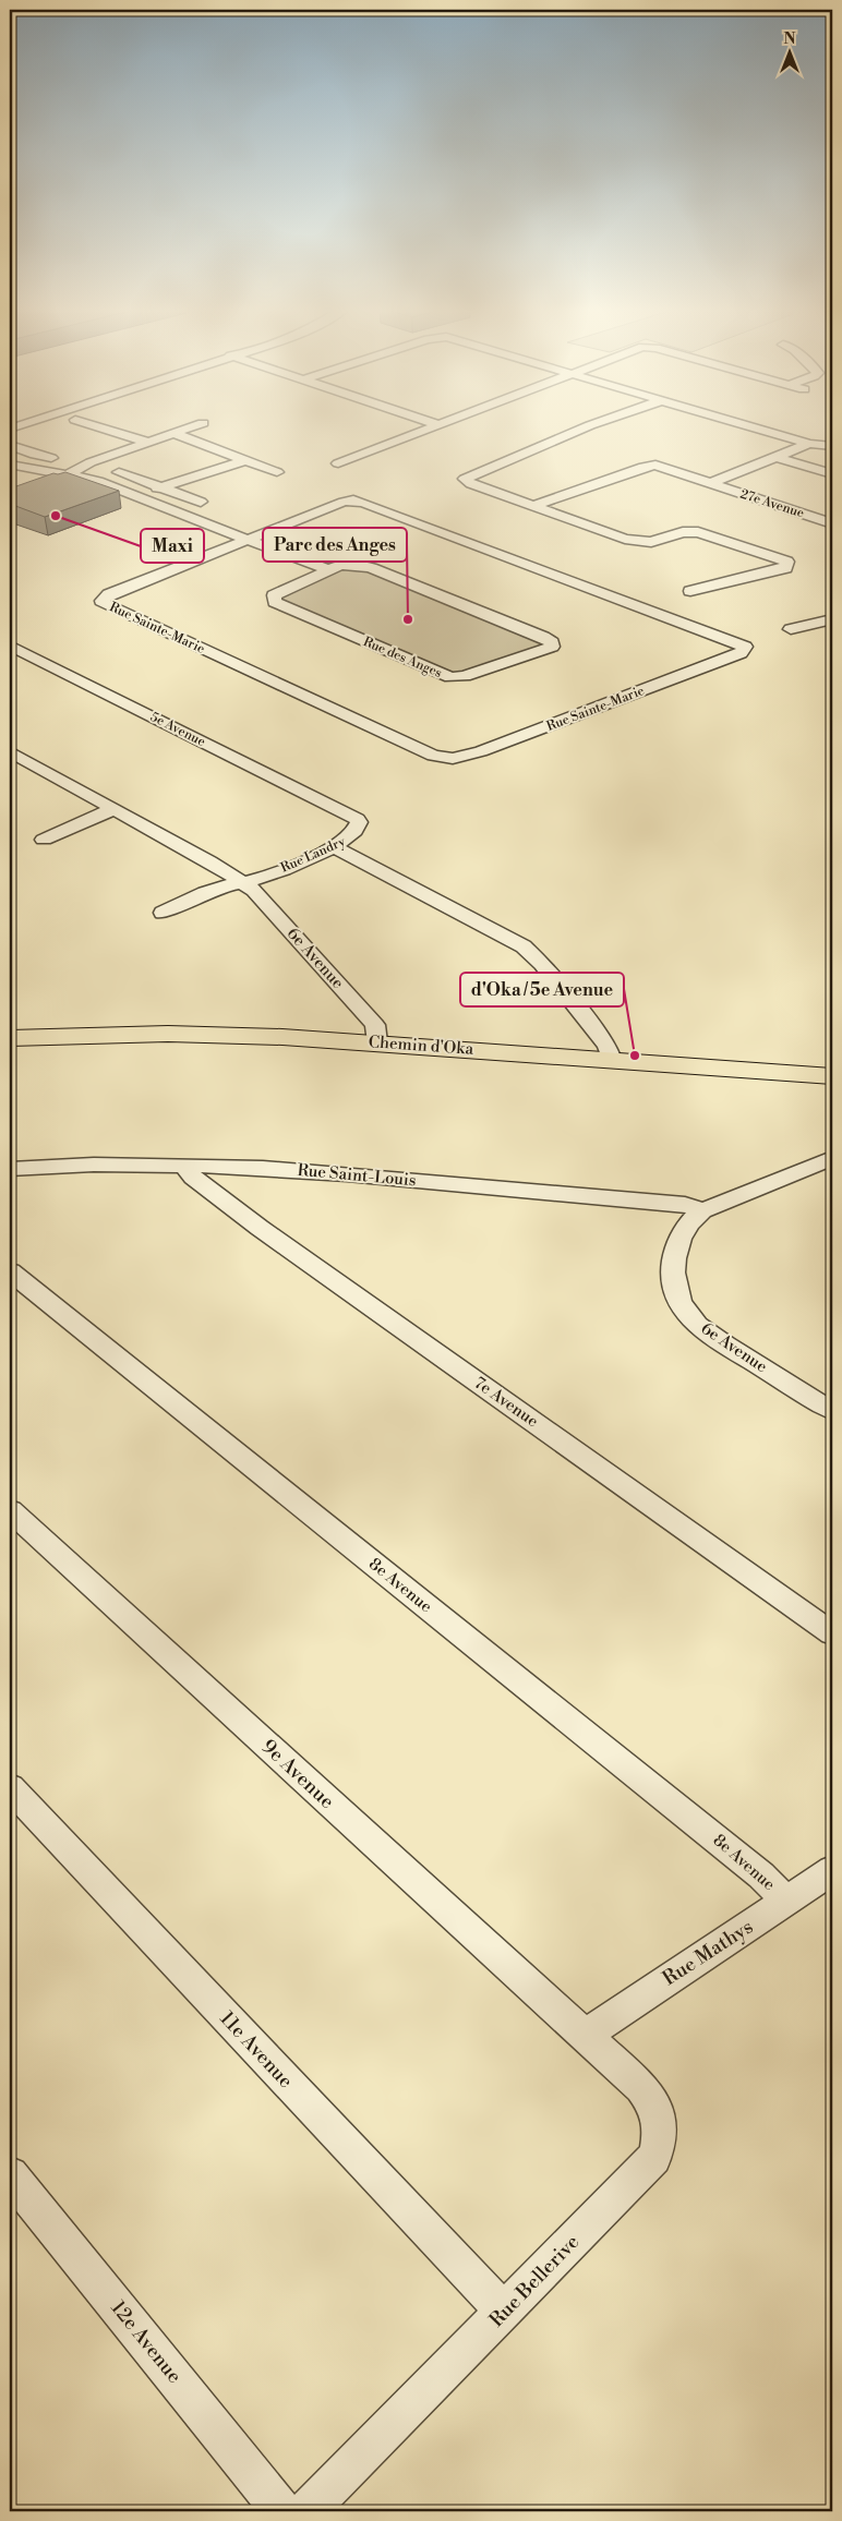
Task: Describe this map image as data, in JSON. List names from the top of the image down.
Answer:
{
  "streets": {
    "main road": ["Chemin d'Oka"],
    "street": [
      "27e Avenue",
      "Rue Sainte-Marie",
      "Rue des Anges",
      "5e Avenue",
      "Rue Landry",
      "6e Avenue",
      "Rue Saint-Louis",
      "7e Avenue",
      "8e Avenue",
      "9e Avenue",
      "Rue Mathys",
      "11e Avenue",
      "Rue Bellerive",
      "12e Avenue"
    ]
  },
  "crossings": [
    ["5e Avenue", "Rue Landry"],
    ["Rue Landry", "6e Avenue"],
    ["6e Avenue", "Chemin d'Oka"],
    ["6e Avenue", "Rue Saint-Louis"],
    ["Rue Saint-Louis", "7e Avenue"],
    ["8e Avenue", "Rue Mathys"],
    ["9e Avenue", "Rue Mathys"],
    ["9e Avenue", "Rue Bellerive"],
    ["Rue Mathys", "Rue Bellerive"],
    ["11e Avenue", "Rue Bellerive"]
  ],
  "places": ["Maxi", "Parc des Anges", "d'Oka / 5e Avenue"],
  "north": "top"
}
